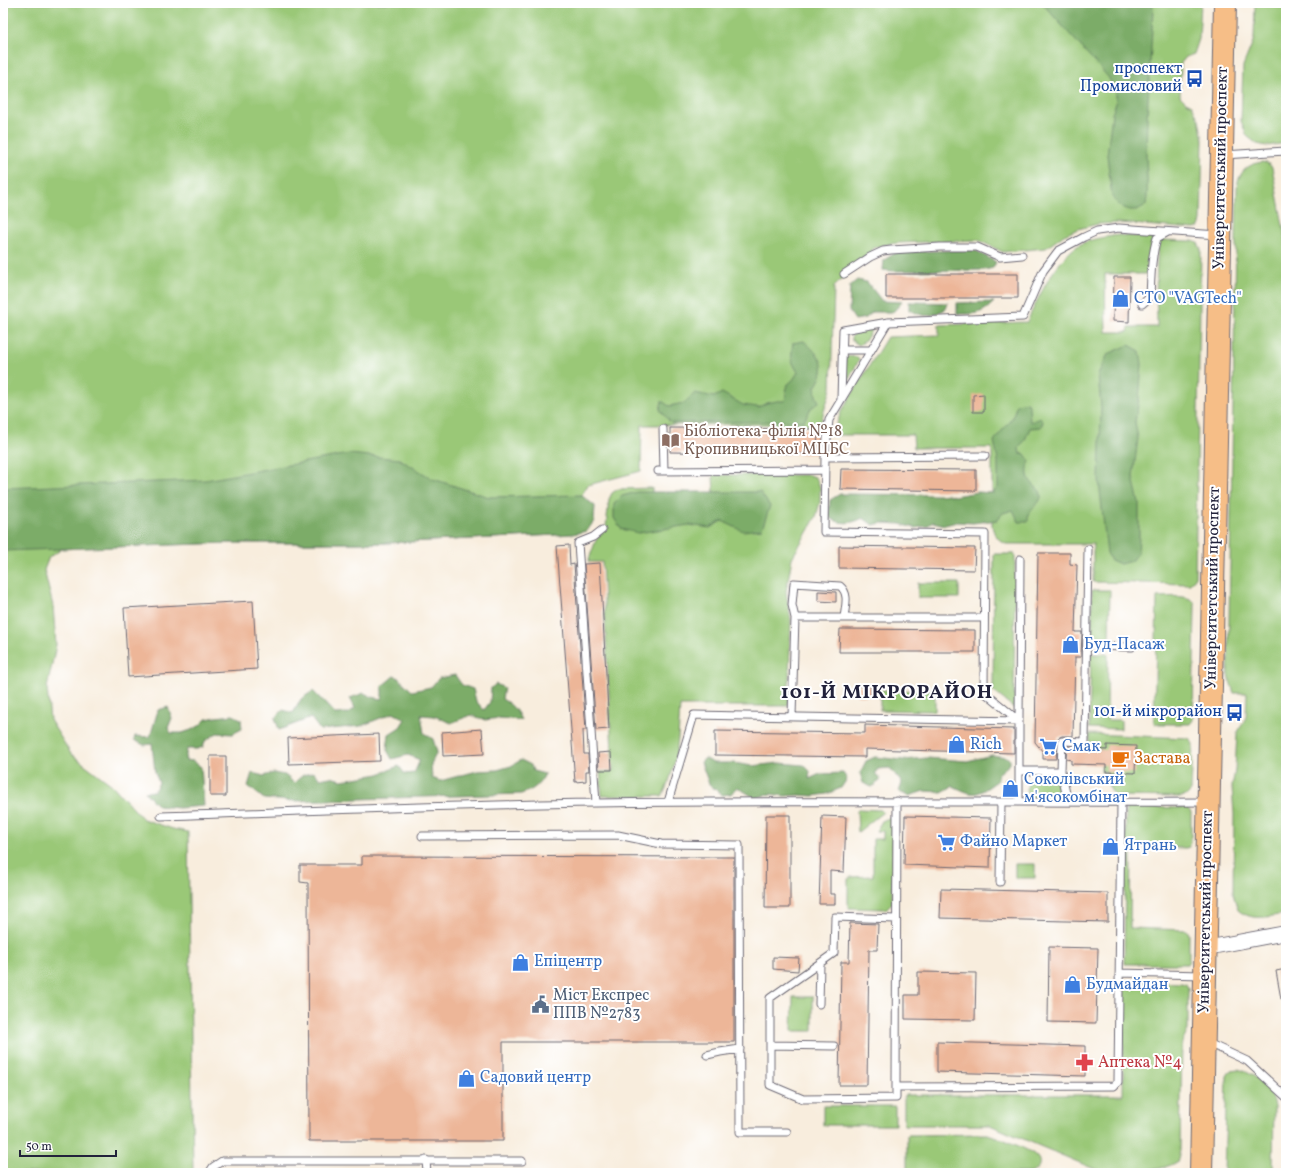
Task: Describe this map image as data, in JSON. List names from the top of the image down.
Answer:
{
  "streets": {
    "main road": ["Університетський проспект"]
  },
  "districts": ["101-Й МІКРОРАЙОН"],
  "places": {
    "bus stop": ["проспект Промисловий", "101-й мікрорайон"],
    "shop": [
      "СТО \"VAGTech\"",
      "Буд-Пасаж",
      "Rich",
      "Соколівський м'ясокомбінат",
      "Ятрань",
      "Епіцентр",
      "Будмайдан",
      "Садовий центр"
    ],
    "library": ["Бібліотека-філія №18 Кропивницької МЦБС"],
    "supermarket": ["Смак", "Файно Маркет"],
    "cafe": ["Застава"],
    "public building": ["Міст Експрес ППВ №2783"],
    "pharmacy": ["Аптека №4"]
  },
  "scale_bar": "50 m"
}
